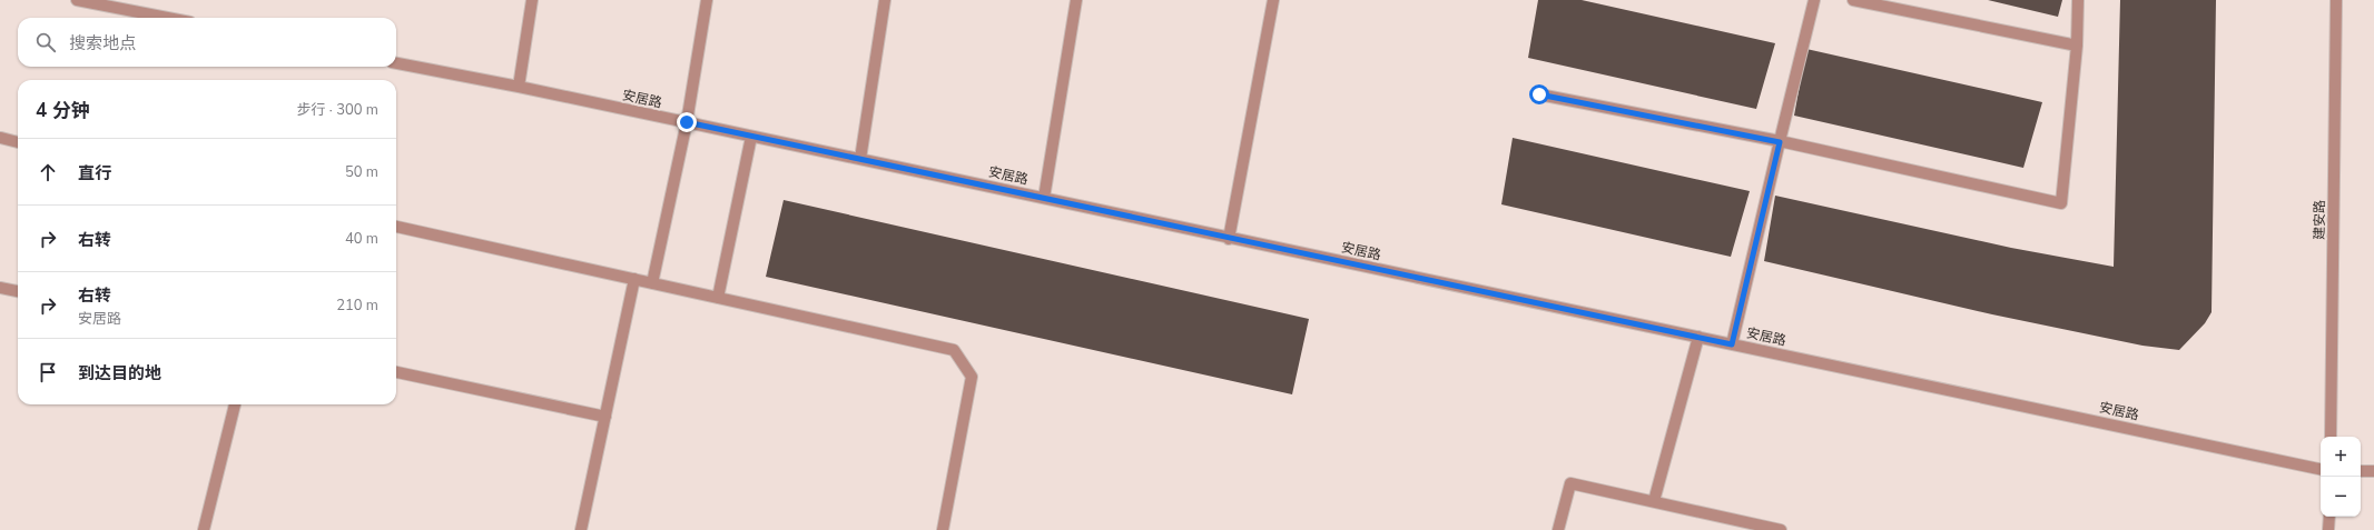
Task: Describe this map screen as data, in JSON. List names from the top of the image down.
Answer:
{
  "streets": {
    "street": ["安居路", "建安路"]
  },
  "page": {
    "search": "搜索地点",
    "heading": ["4 分钟", "步行 · 300 m"],
    "list": [
      ["直行", "50 m"],
      ["右转", "40 m"],
      ["右转", "安居路", "210 m"],
      "到达目的地"
    ],
    "map_buttons": ["+", "−"]
  }
}
